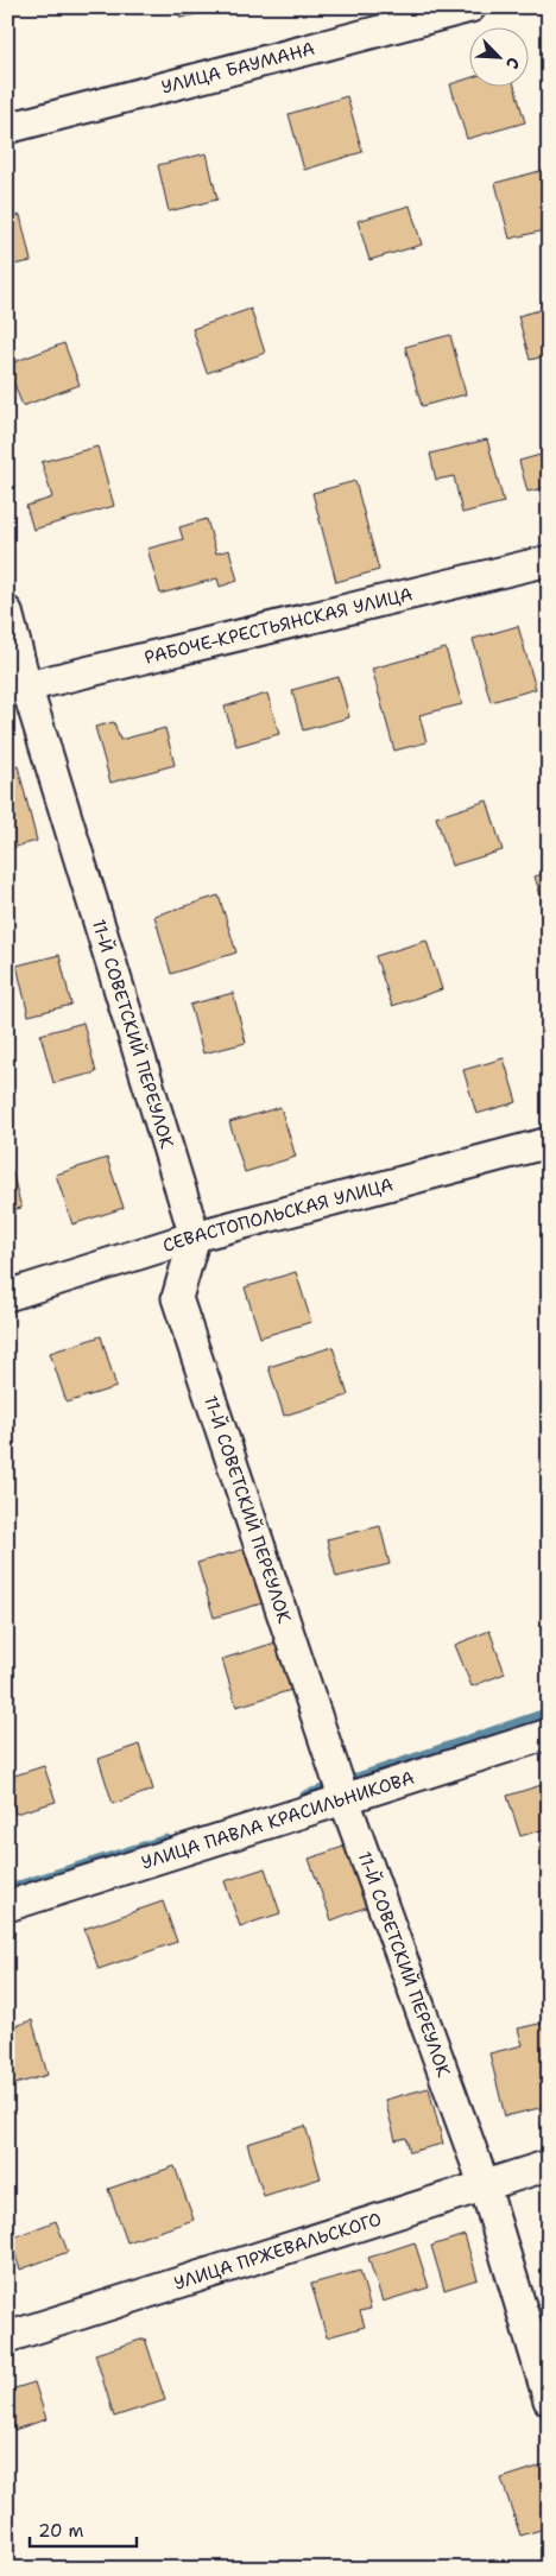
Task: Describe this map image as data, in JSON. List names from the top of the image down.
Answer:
{
  "streets": {
    "street": [
      "УЛИЦА БАУМАНА",
      "РАБОЧЕ-КРЕСТЬЯНСКАЯ УЛИЦА",
      "11-Й СОВЕТСКИЙ ПЕРЕУЛОК",
      "СЕВАСТОПОЛЬСКАЯ УЛИЦА",
      "УЛИЦА ПАВЛА КРАСИЛЬНИКОВА",
      "УЛИЦА ПРЖЕВАЛЬСКОГО"
    ]
  },
  "crossings": [
    ["РАБОЧЕ-КРЕСТЬЯНСКАЯ УЛИЦА", "11-Й СОВЕТСКИЙ ПЕРЕУЛОК"],
    ["11-Й СОВЕТСКИЙ ПЕРЕУЛОК", "СЕВАСТОПОЛЬСКАЯ УЛИЦА"],
    ["11-Й СОВЕТСКИЙ ПЕРЕУЛОК", "УЛИЦА ПАВЛА КРАСИЛЬНИКОВА"],
    ["11-Й СОВЕТСКИЙ ПЕРЕУЛОК", "УЛИЦА ПРЖЕВАЛЬСКОГО"]
  ],
  "scale_bar": "20 m",
  "north": "bottom right"
}
